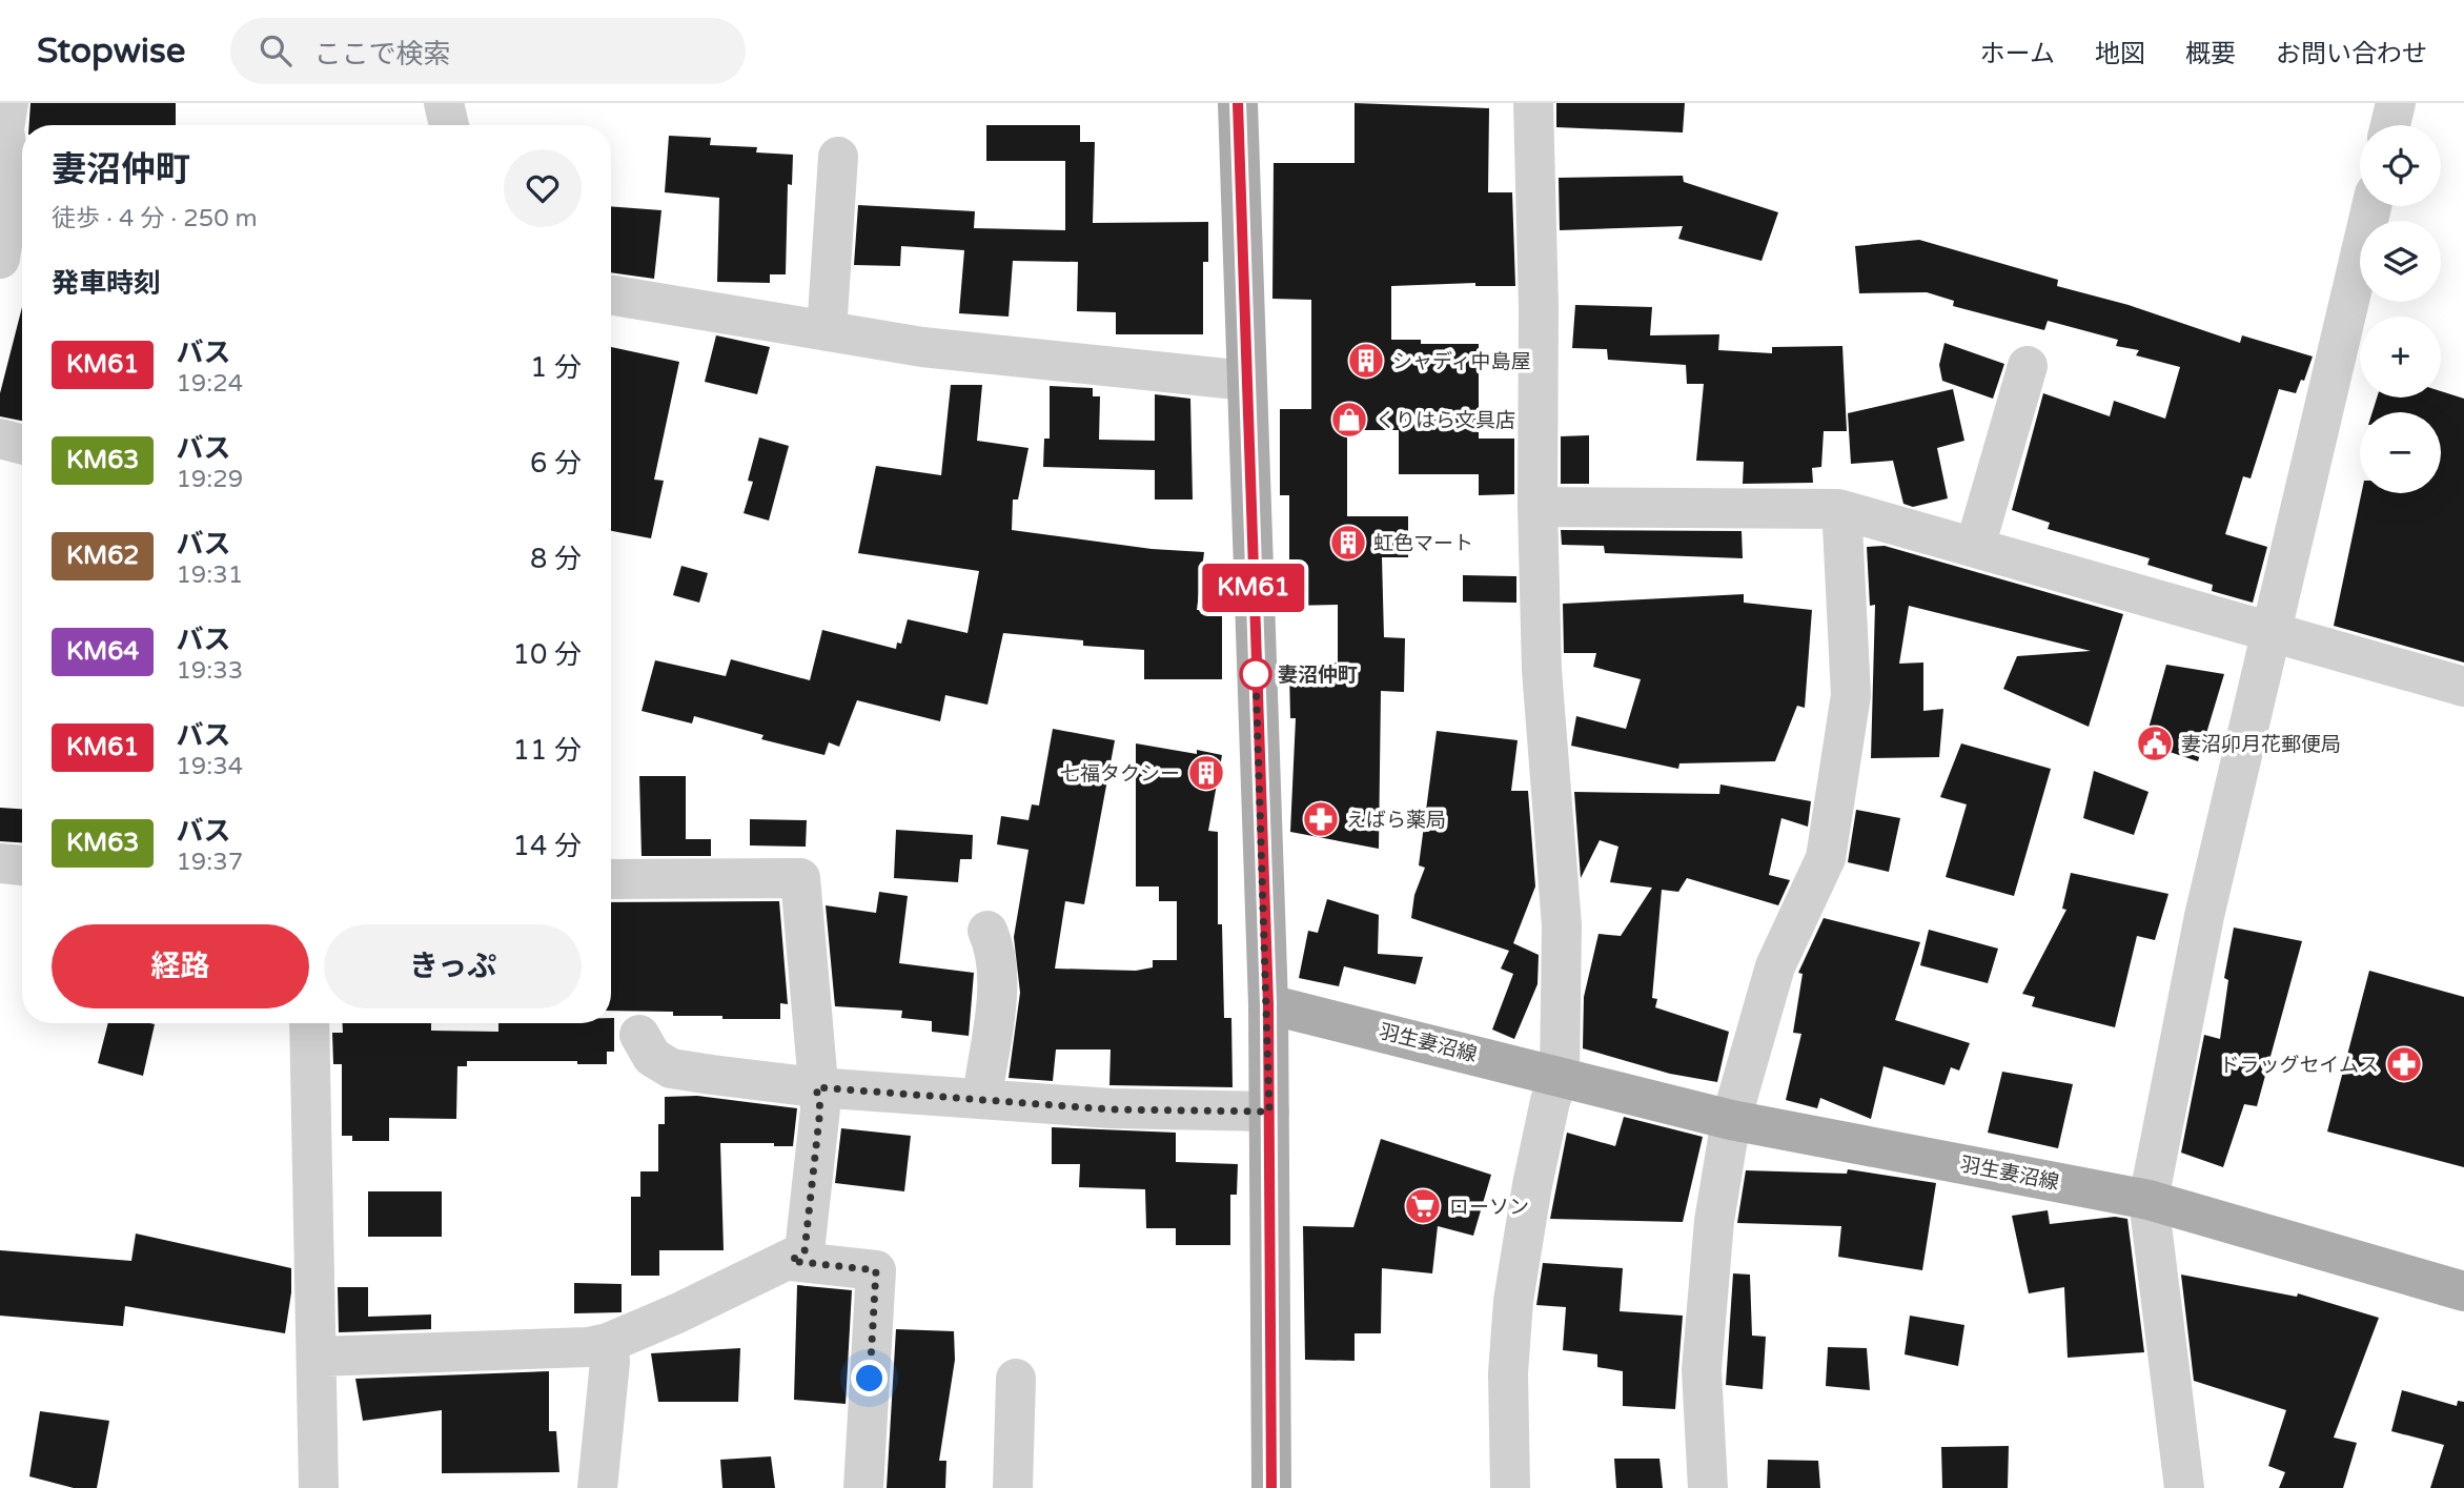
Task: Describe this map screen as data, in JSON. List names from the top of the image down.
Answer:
{
  "streets": {
    "main road": ["羽生妻沼線"]
  },
  "places": {
    "building": ["シャディ中島屋", "虹色マート", "七福タクシー"],
    "shop": ["くりはら文具店"],
    "other": ["妻沼仲町"],
    "public building": ["妻沼卯月花郵便局"],
    "pharmacy": ["えばら薬局", "ドラッグセイムス"],
    "supermarket": ["ローソン"]
  },
  "lines": ["bus line KM61"],
  "page": {
    "header": "Stopwise",
    "search": "ここで検索",
    "nav": [
      "ホーム",
      "地図",
      "概要",
      "お問い合わせ"
    ],
    "on_map": "KM61",
    "map_buttons": ["+", "−"],
    "heading": [
      ["妻沼仲町", "徒歩 · 4 分 · 250 m"],
      "発車時刻"
    ],
    "list": [
      {
        "mark": "KM61",
        "name": "バス",
        "note": "19:24",
        "value": "1 分"
      },
      {
        "mark": "KM63",
        "name": "バス",
        "note": "19:29",
        "value": "6 分"
      },
      {
        "mark": "KM62",
        "name": "バス",
        "note": "19:31",
        "value": "8 分"
      },
      {
        "mark": "KM64",
        "name": "バス",
        "note": "19:33",
        "value": "10 分"
      },
      {
        "mark": "KM61",
        "name": "バス",
        "note": "19:34",
        "value": "11 分"
      },
      {
        "mark": "KM63",
        "name": "バス",
        "note": "19:37",
        "value": "14 分"
      }
    ],
    "buttons": ["経路", "きっぷ"]
  }
}
